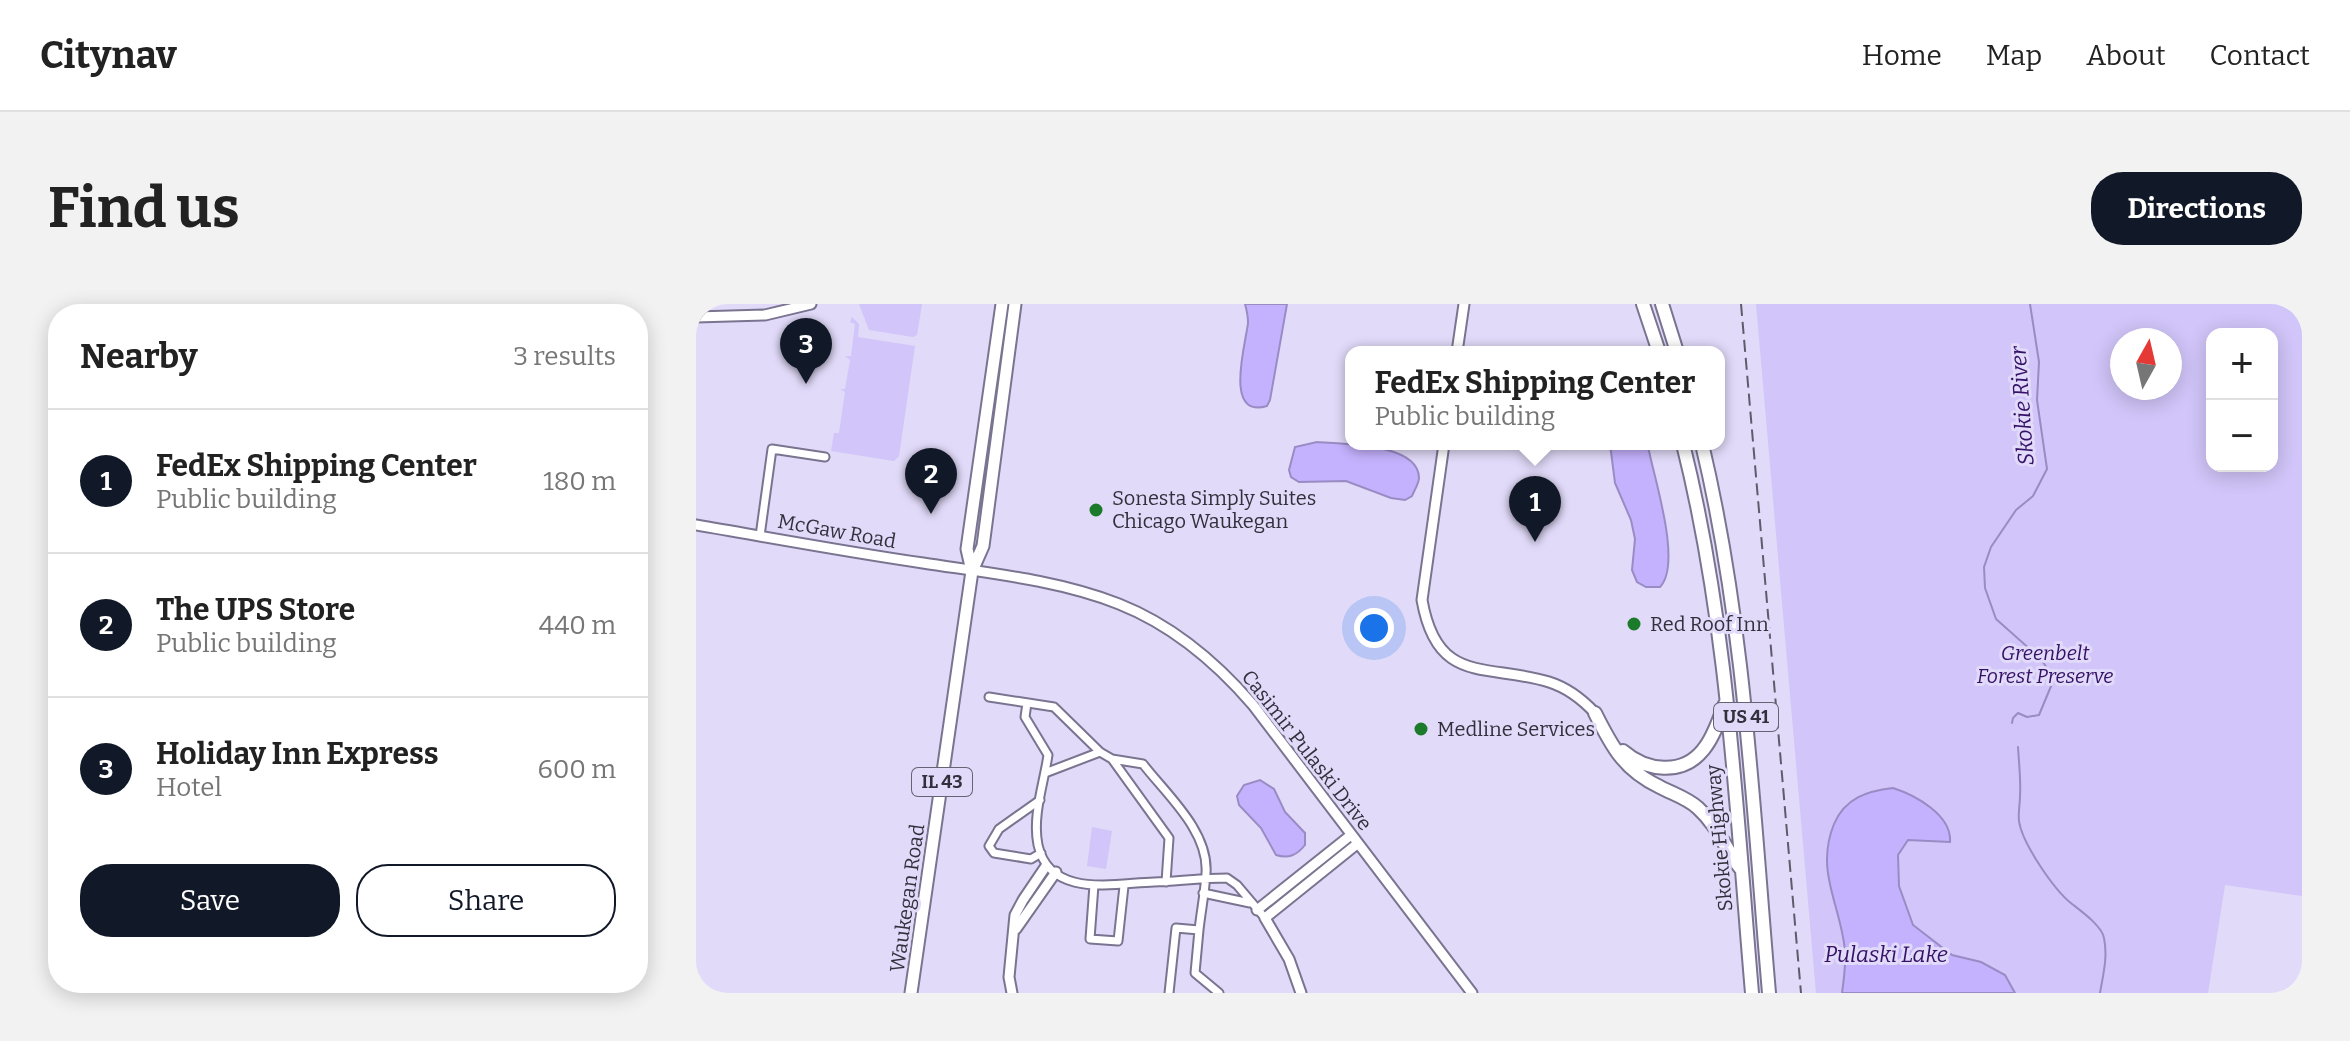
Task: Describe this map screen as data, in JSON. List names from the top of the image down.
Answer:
{
  "streets": {
    "highway": ["US 41", "Skokie Highway"],
    "main road": ["IL 43", "Waukegan Road"],
    "street": ["McGaw Road", "Casimir Pulaski Drive"]
  },
  "crossings": [
    ["McGaw Road", "Casimir Pulaski Drive"],
    ["McGaw Road", "Waukegan Road"],
    ["Casimir Pulaski Drive", "Waukegan Road"]
  ],
  "water": ["Skokie River", "Pulaski Lake"],
  "parks": ["Greenbelt Forest Preserve"],
  "places": ["Sonesta Simply Suites Chicago Waukegan", "Red Roof Inn", "Medline Services"],
  "north": "top",
  "page": {
    "header": "Citynav",
    "nav": [
      "Home",
      "Map",
      "About",
      "Contact"
    ],
    "buttons": [
      "Directions",
      ["Save", "Share"]
    ],
    "title": "Find us",
    "heading": ["Nearby", "3 results"],
    "pins": ["3", "2", "1"],
    "map_buttons": ["+", "−"],
    "popup": ["FedEx Shipping Center", "Public building"],
    "list": [
      {
        "mark": "1",
        "name": "FedEx Shipping Center",
        "note": "Public building",
        "value": "180 m"
      },
      {
        "mark": "2",
        "name": "The UPS Store",
        "note": "Public building",
        "value": "440 m"
      },
      {
        "mark": "3",
        "name": "Holiday Inn Express",
        "note": "Hotel",
        "value": "600 m"
      }
    ]
  }
}
